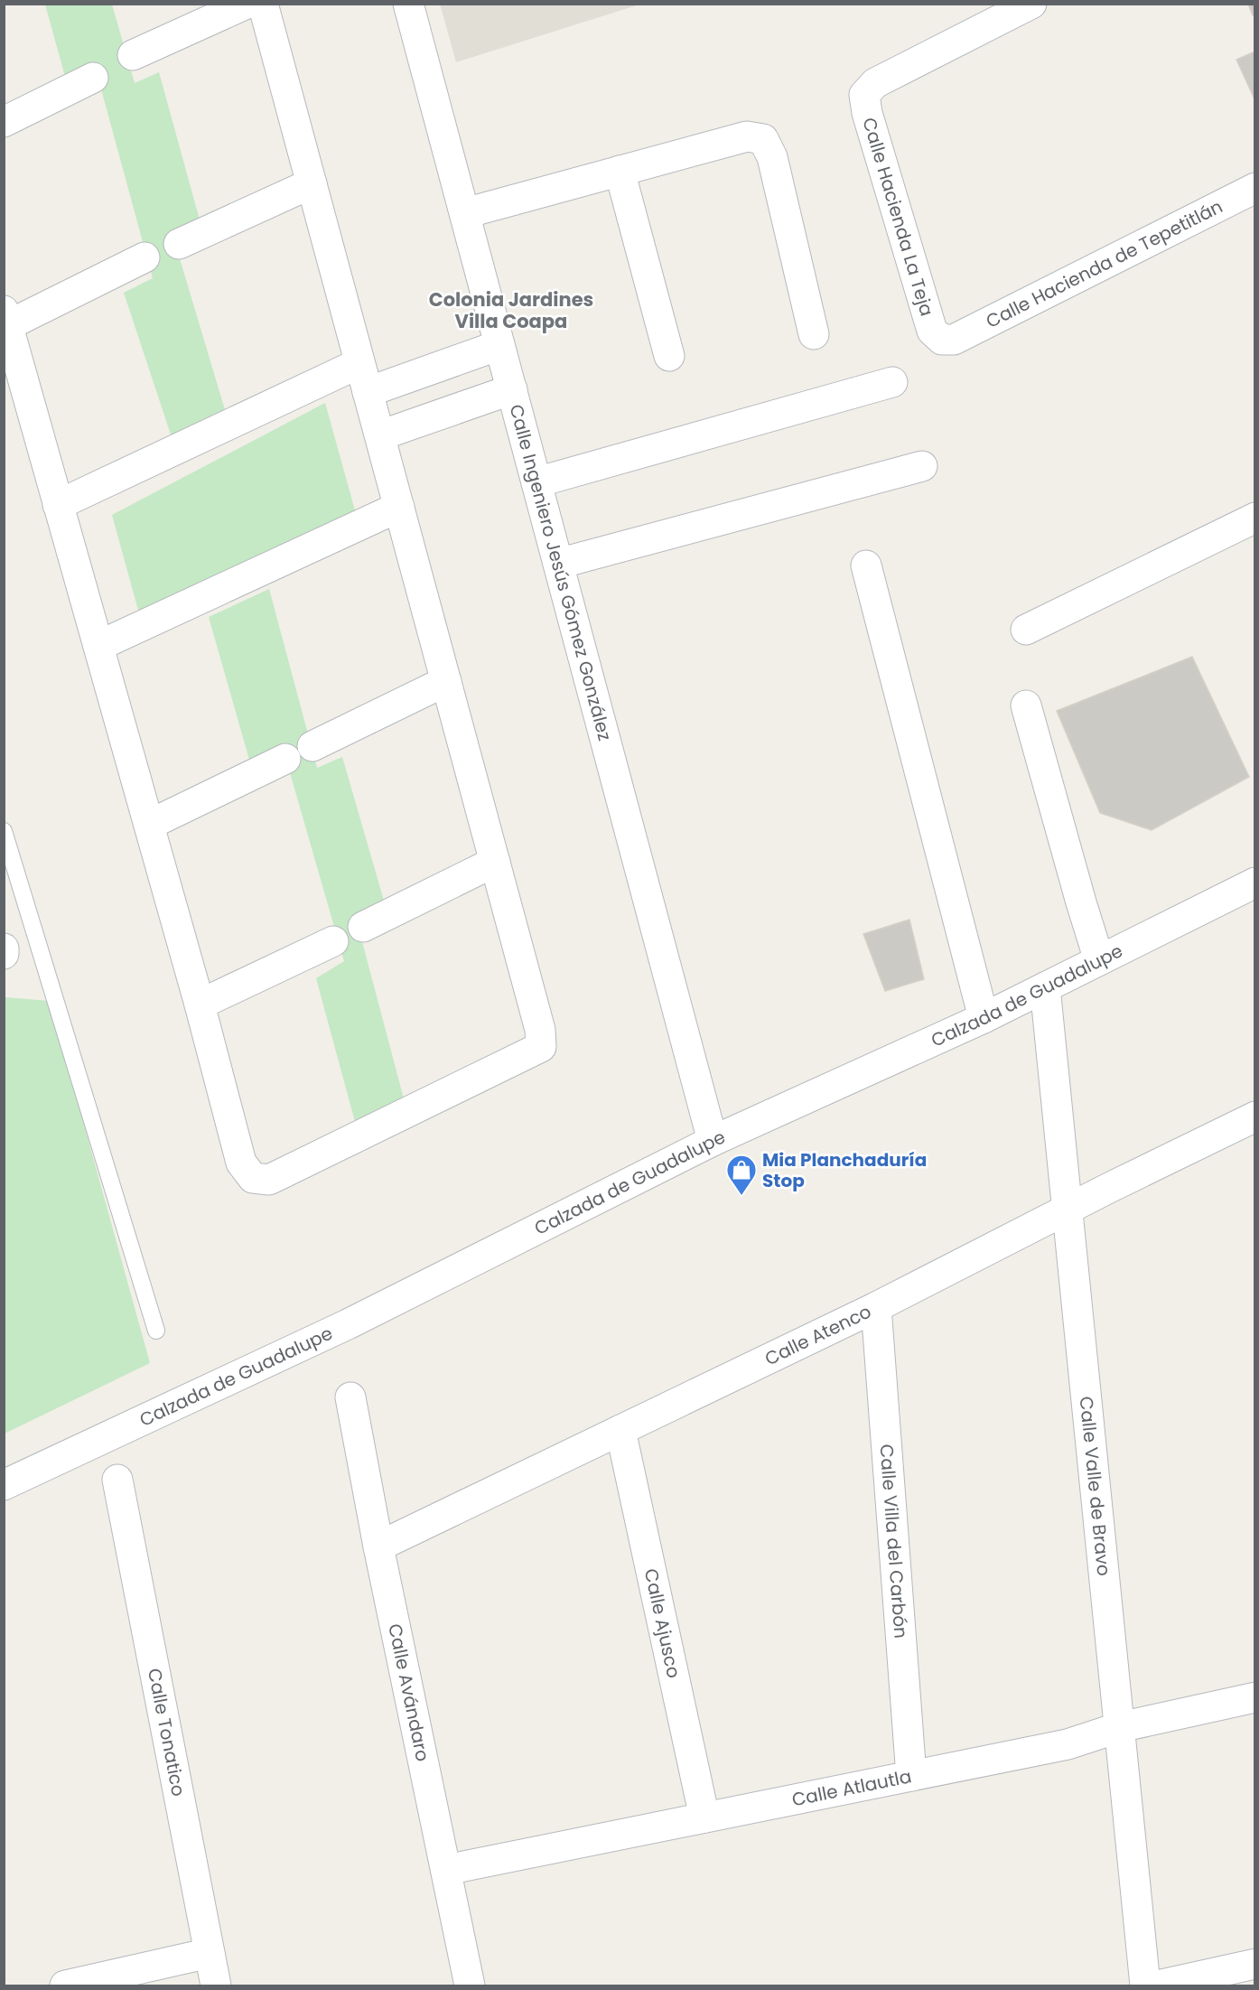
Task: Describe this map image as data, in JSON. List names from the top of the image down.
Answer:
{
  "streets": {
    "street": [
      "Calle Hacienda La Teja",
      "Calle Hacienda de Tepetitlán",
      "Calle Ingeniero Jesús Gómez González",
      "Calzada de Guadalupe",
      "Calle Atenco",
      "Calle Valle de Bravo",
      "Calle Villa del Carbón",
      "Calle Ajusco",
      "Calle Avándaro",
      "Calle Tonatico",
      "Calle Atlautla"
    ]
  },
  "crossings": [
    ["Calle Hacienda La Teja", "Calle Hacienda de Tepetitlán"],
    ["Calle Ingeniero Jesús Gómez González", "Calzada de Guadalupe"],
    ["Calzada de Guadalupe", "Calle Valle de Bravo"],
    ["Calle Atenco", "Calle Valle de Bravo"],
    ["Calle Atenco", "Calle Villa del Carbón"],
    ["Calle Atenco", "Calle Ajusco"],
    ["Calle Atenco", "Calle Avándaro"],
    ["Calle Valle de Bravo", "Calle Atlautla"],
    ["Calle Villa del Carbón", "Calle Atlautla"],
    ["Calle Ajusco", "Calle Atlautla"],
    ["Calle Avándaro", "Calle Atlautla"]
  ],
  "districts": ["Colonia Jardines Villa Coapa"],
  "places": {
    "shop": ["Mia Planchaduría Stop"]
  }
}
